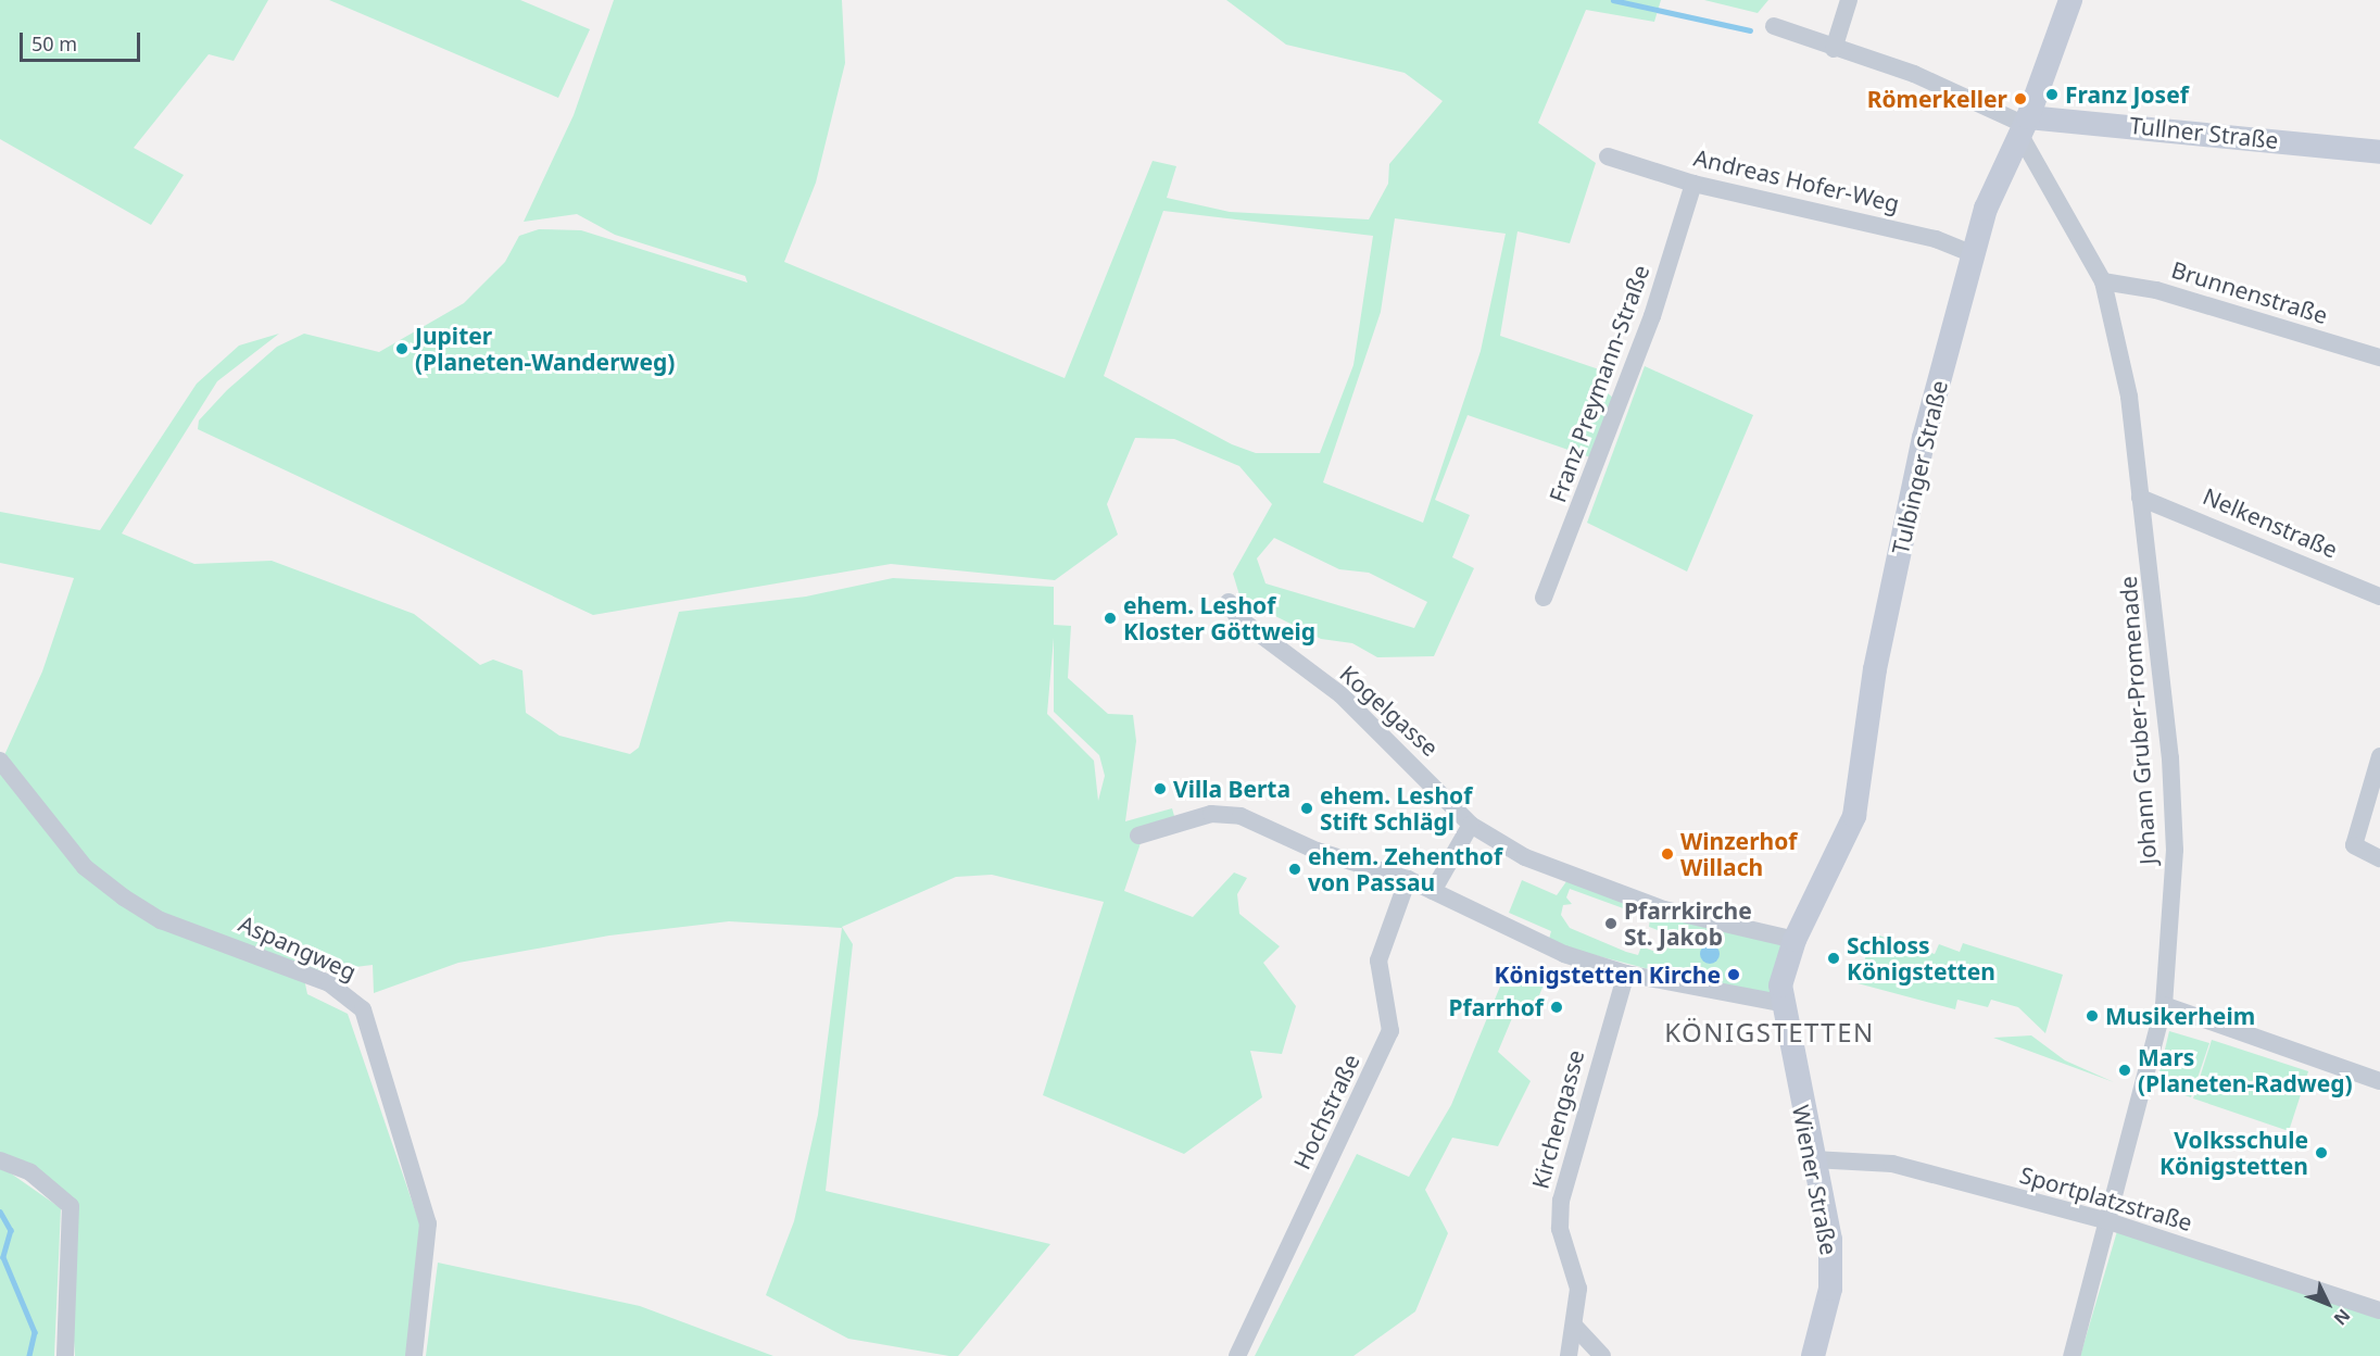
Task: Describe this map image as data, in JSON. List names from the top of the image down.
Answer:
{
  "streets": {
    "main road": ["Tullner Straße", "Tulbinger Straße", "Wiener Straße"],
    "street": [
      "Andreas Hofer-Weg",
      "Brunnenstraße",
      "Franz Preymann-Straße",
      "Nelkenstraße",
      "Kogelgasse",
      "Johann Gruber-Promenade",
      "Aspangweg",
      "Hochstraße",
      "Kirchengasse",
      "Sportplatzstraße"
    ]
  },
  "crossings": [
    ["Tullner Straße", "Tulbinger Straße"],
    ["Tullner Straße", "Johann Gruber-Promenade"],
    ["Andreas Hofer-Weg", "Franz Preymann-Straße"],
    ["Andreas Hofer-Weg", "Tulbinger Straße"],
    ["Brunnenstraße", "Johann Gruber-Promenade"],
    ["Tulbinger Straße", "Kogelgasse"],
    ["Tulbinger Straße", "Johann Gruber-Promenade"],
    ["Tulbinger Straße", "Wiener Straße"],
    ["Nelkenstraße", "Johann Gruber-Promenade"],
    ["Johann Gruber-Promenade", "Sportplatzstraße"],
    ["Wiener Straße", "Sportplatzstraße"]
  ],
  "districts": ["KÖNIGSTETTEN"],
  "places": [
    "Franz Josef",
    "Römerkeller",
    "Jupiter (Planeten-Wanderweg)",
    "ehem. Leshof Kloster Göttweig",
    "Villa Berta",
    "ehem. Leshof Stift Schlägl",
    "Winzerhof Willach",
    "ehem. Zehenthof von Passau",
    "Pfarrkirche St. Jakob",
    "Schloss Königstetten",
    "Königstetten Kirche",
    "Pfarrhof",
    "Musikerheim",
    "Mars (Planeten-Radweg)",
    "Volksschule Königstetten"
  ],
  "scale_bar": "50 m",
  "north": "bottom right"
}
